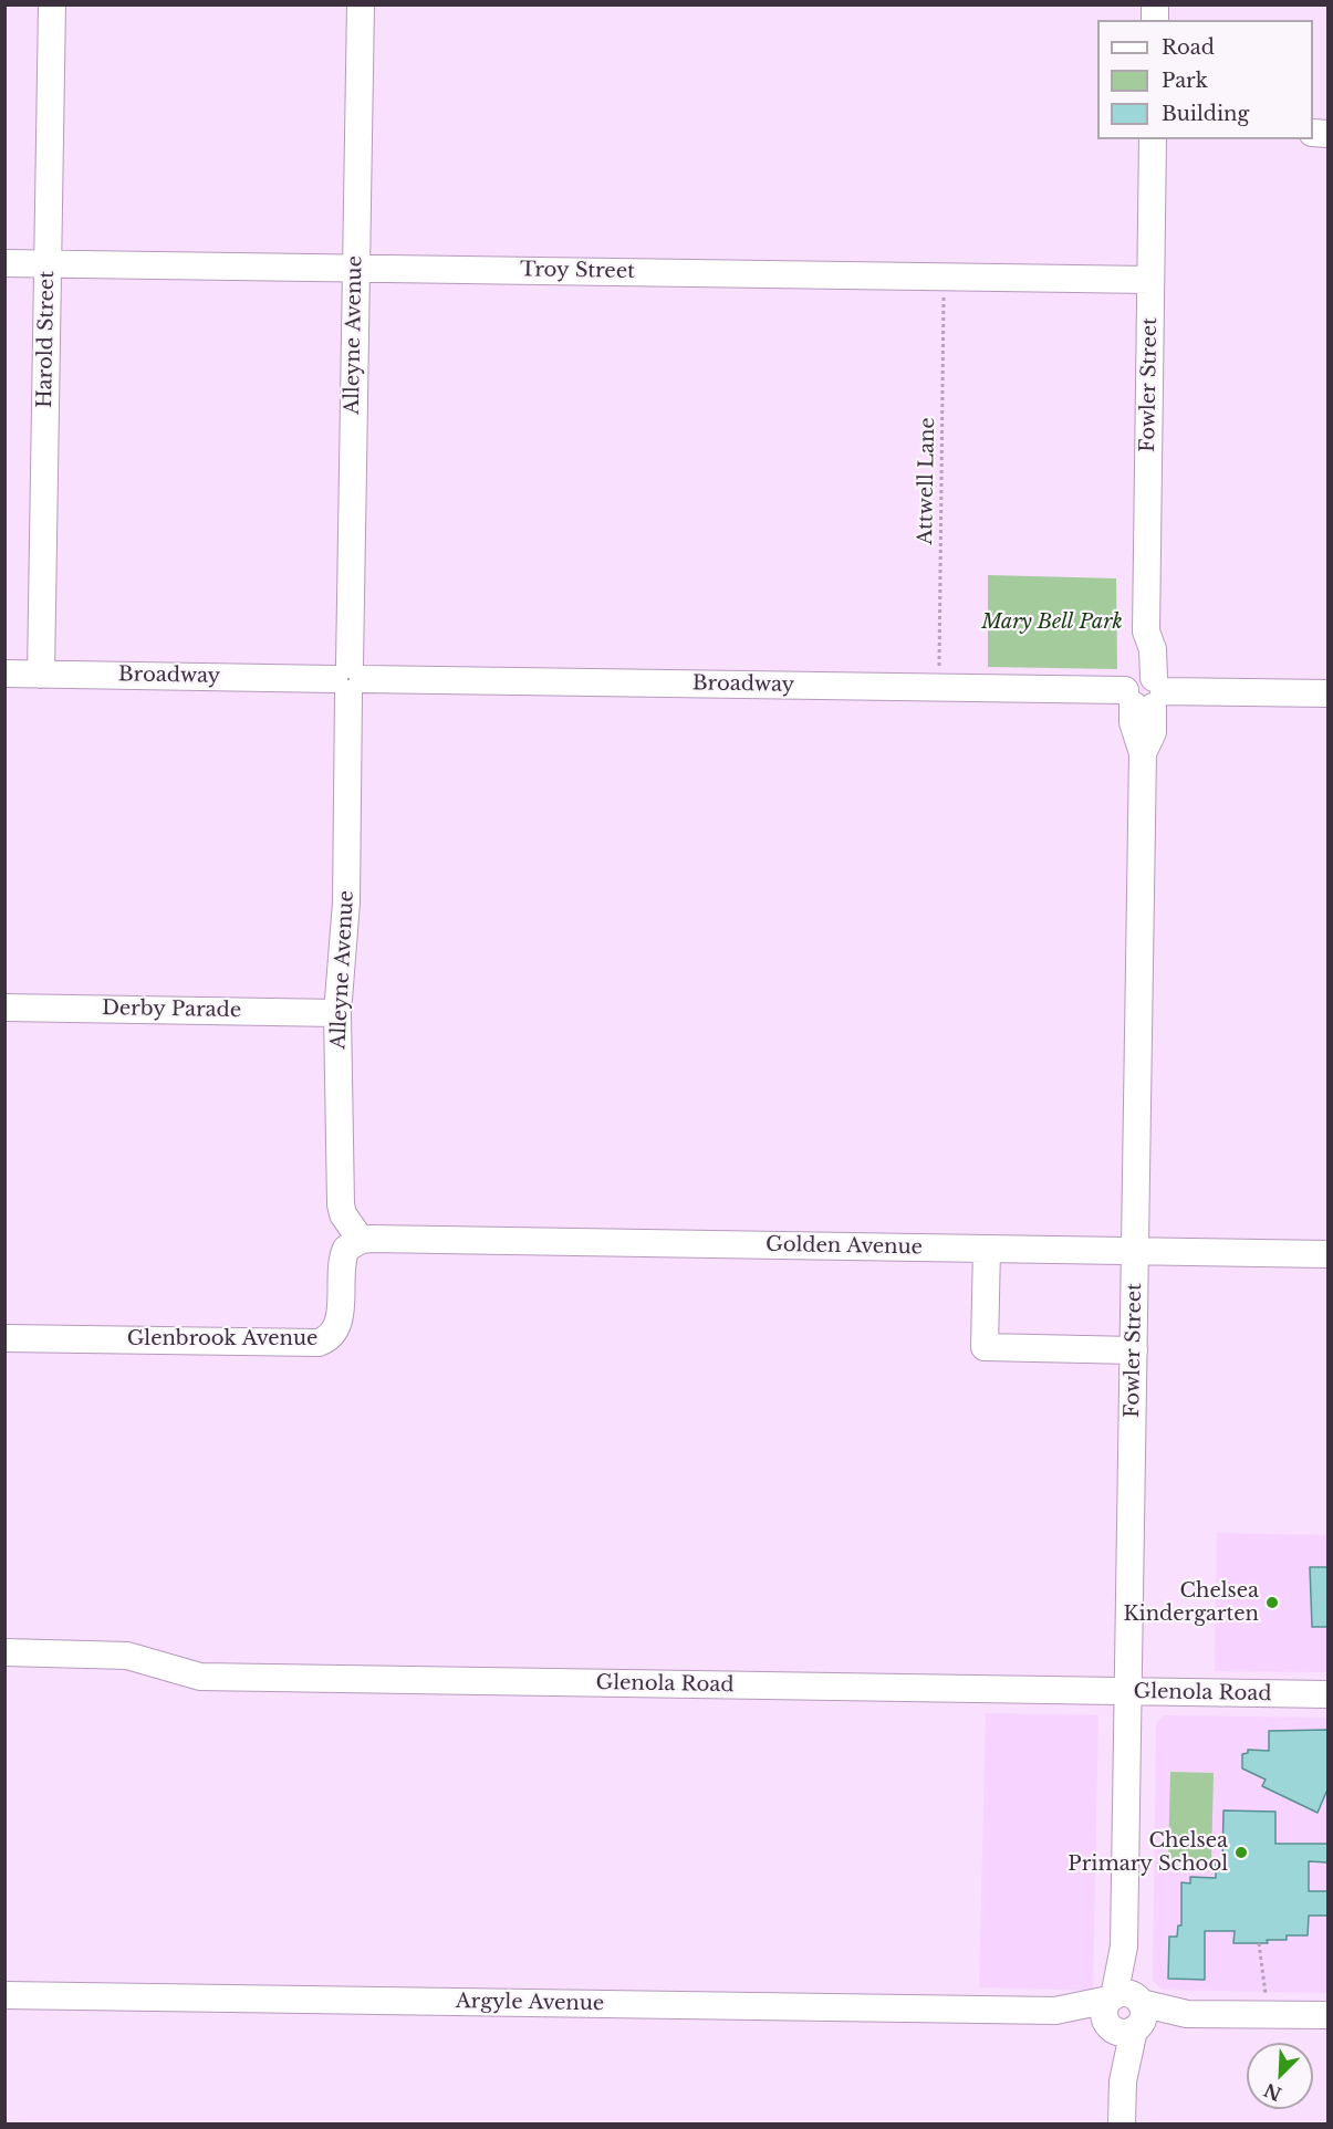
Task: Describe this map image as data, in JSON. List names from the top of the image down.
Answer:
{
  "streets": {
    "street": [
      "Troy Street",
      "Alleyne Avenue",
      "Harold Street",
      "Fowler Street",
      "Broadway",
      "Derby Parade",
      "Golden Avenue",
      "Glenbrook Avenue",
      "Glenola Road",
      "Argyle Avenue"
    ],
    "path": ["Attwell Lane"]
  },
  "crossings": [
    ["Troy Street", "Alleyne Avenue"],
    ["Troy Street", "Harold Street"],
    ["Troy Street", "Fowler Street"],
    ["Troy Street", "Attwell Lane"],
    ["Alleyne Avenue", "Broadway"],
    ["Alleyne Avenue", "Derby Parade"],
    ["Alleyne Avenue", "Golden Avenue"],
    ["Alleyne Avenue", "Glenbrook Avenue"],
    ["Harold Street", "Broadway"],
    ["Fowler Street", "Broadway"],
    ["Fowler Street", "Golden Avenue"],
    ["Fowler Street", "Glenola Road"],
    ["Fowler Street", "Argyle Avenue"],
    ["Attwell Lane", "Broadway"],
    ["Golden Avenue", "Glenbrook Avenue"]
  ],
  "parks": ["Mary Bell Park"],
  "places": ["Chelsea Kindergarten", "Chelsea Primary School"],
  "legend": ["Road", "Park", "Building"],
  "north": "bottom left"
}
